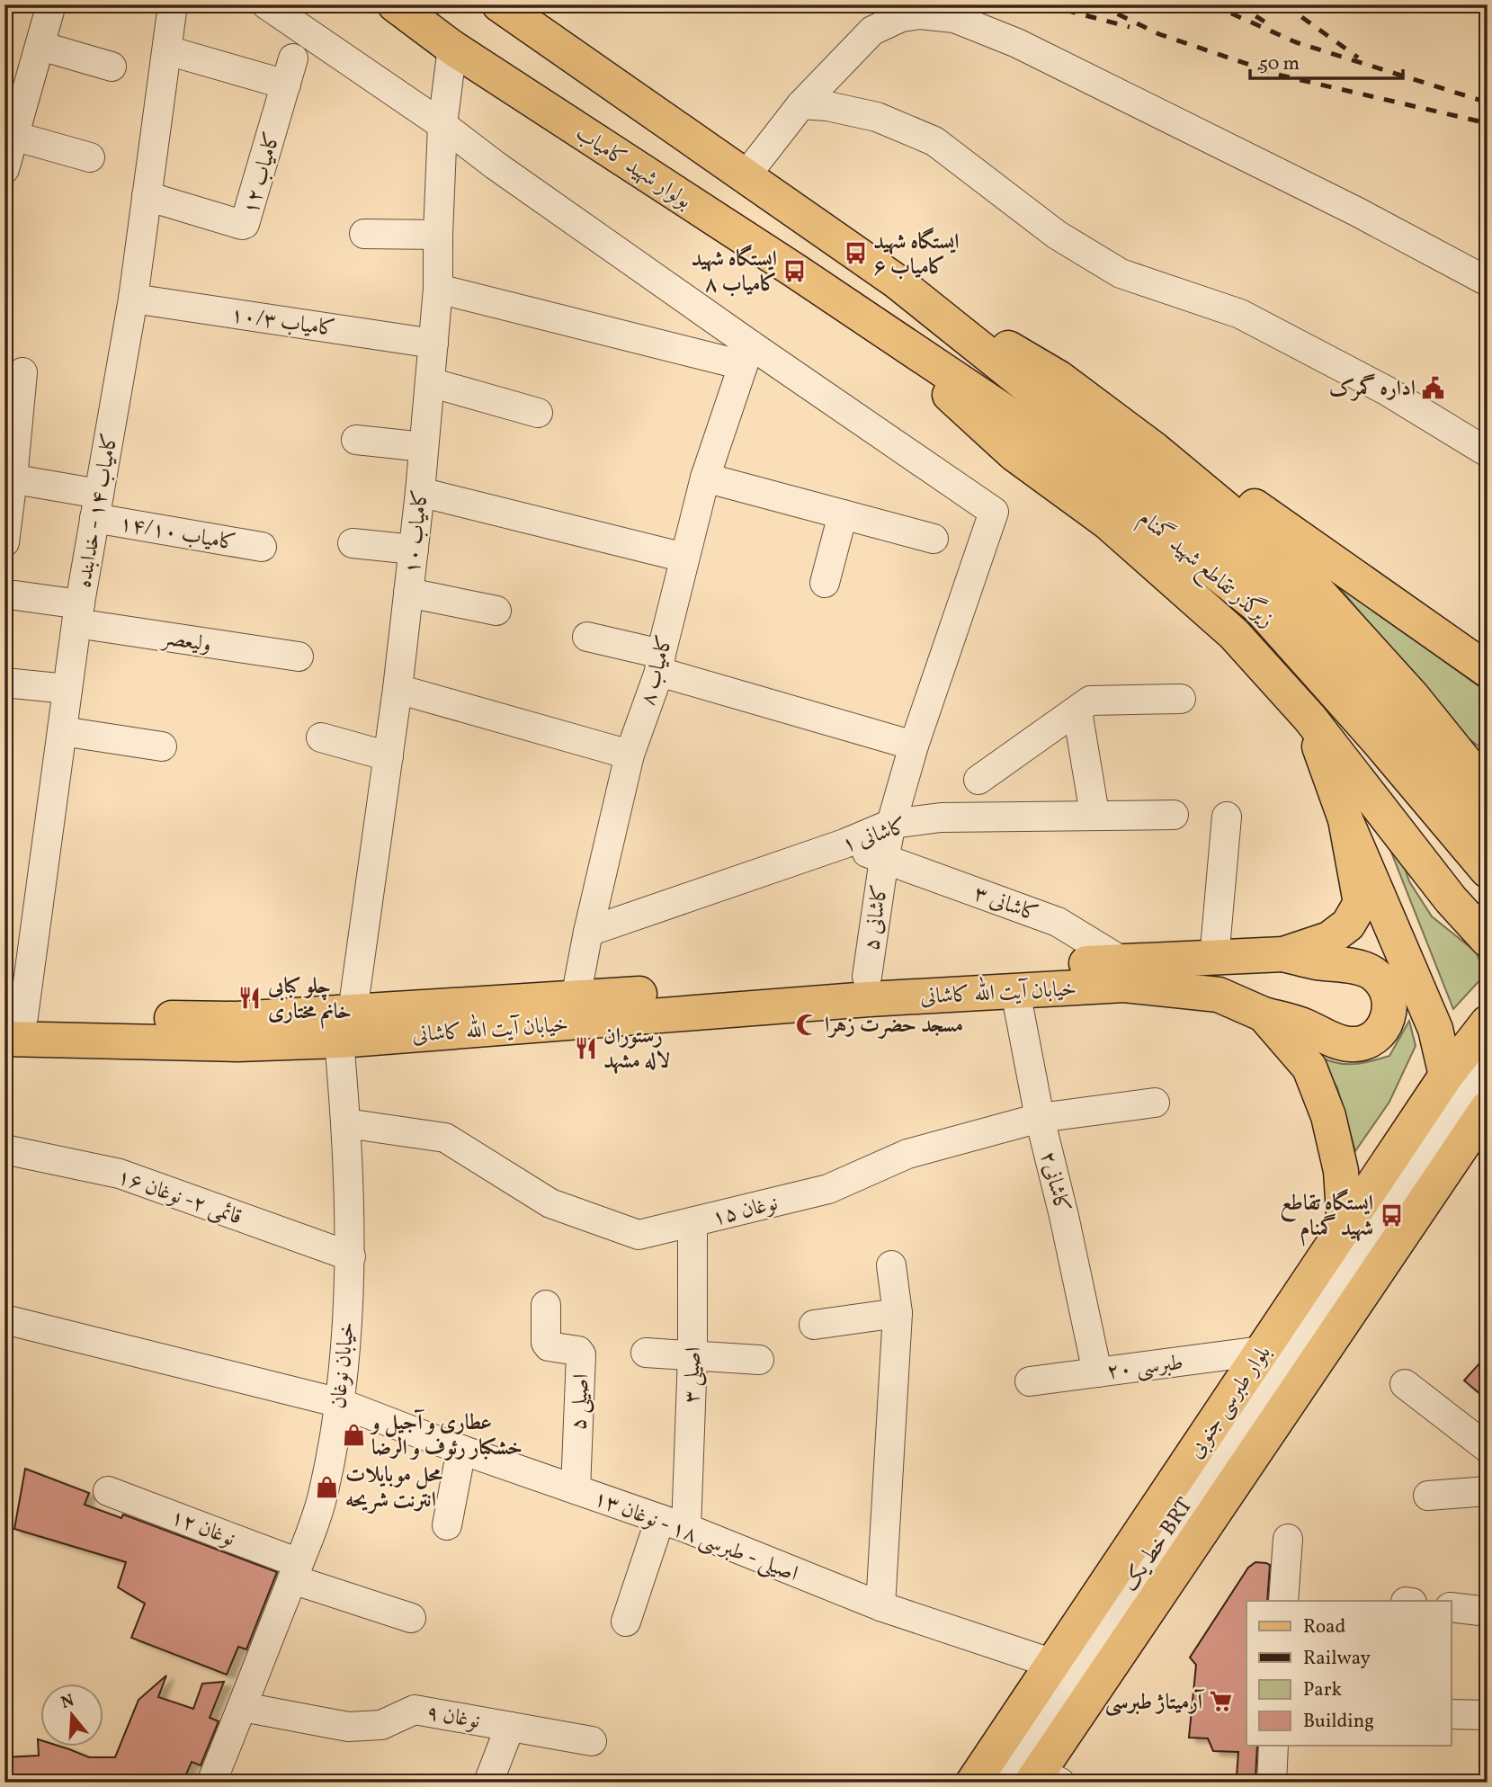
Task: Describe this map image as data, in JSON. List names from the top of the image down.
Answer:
{
  "streets": {
    "main road": [
      "بولوار شهید کامیاب",
      "زیرگذر تقاطع شهید گمنام",
      "خیابان آیت الله کاشانی",
      "بلوار طبرسی جنوبی"
    ],
    "street": [
      "کامیاب ۱۲",
      "کامیاب ۱۰/۳",
      "کامیاب ۱۴ - خدابنده",
      "کامیاب ۱۰",
      "کامیاب ۱۴/۱۰",
      "ولیعصر",
      "کامیاب ۸",
      "کاشانی ۱",
      "کاشانی ۳",
      "کاشانی ۵",
      "کاشانی۲",
      "قائمی ۲- نوغان ۱۶",
      "نوغان ۱۵",
      "خیابان نوغان",
      "طبرسی ۲۰",
      "اصیلی ۳",
      "اصیلی ۵",
      "نوغان ۱۲",
      "اصیلی - طبرسی ۱۸ - نوغان ۱۳",
      "خط یک BRT",
      "نوغان ۹"
    ]
  },
  "crossings": [
    ["بولوار شهید کامیاب", "کامیاب ۱۰"],
    ["بولوار شهید کامیاب", "زیرگذر تقاطع شهید گمنام"],
    ["کامیاب ۱۲", "کامیاب ۱۴ - خدابنده"],
    ["کامیاب ۱۰/۳", "کامیاب ۱۴ - خدابنده"],
    ["کامیاب ۱۰/۳", "کامیاب ۱۰"],
    ["کامیاب ۱۴ - خدابنده", "کامیاب ۱۴/۱۰"],
    ["کامیاب ۱۴ - خدابنده", "ولیعصر"],
    ["کامیاب ۱۴ - خدابنده", "خیابان آیت الله کاشانی"],
    ["کامیاب ۱۰", "خیابان آیت الله کاشانی"],
    ["کامیاب ۱۰", "خیابان نوغان"],
    ["کامیاب ۸", "کاشانی ۱"],
    ["کامیاب ۸", "کاشانی ۵"],
    ["کامیاب ۸", "خیابان آیت الله کاشانی"],
    ["کاشانی ۱", "کاشانی ۳"],
    ["کاشانی ۱", "کاشانی ۵"],
    ["کاشانی ۳", "کاشانی ۵"],
    ["کاشانی ۳", "خیابان آیت الله کاشانی"],
    ["کاشانی ۵", "خیابان آیت الله کاشانی"],
    ["خیابان آیت الله کاشانی", "کاشانی۲"],
    ["خیابان آیت الله کاشانی", "خیابان نوغان"],
    ["خیابان آیت الله کاشانی", "بلوار طبرسی جنوبی"],
    ["کاشانی۲", "نوغان ۱۵"],
    ["کاشانی۲", "طبرسی ۲۰"],
    ["قائمی ۲- نوغان ۱۶", "خیابان نوغان"],
    ["نوغان ۱۵", "خیابان نوغان"],
    ["نوغان ۱۵", "اصیلی ۳"],
    ["خیابان نوغان", "نوغان ۱۲"],
    ["خیابان نوغان", "اصیلی - طبرسی ۱۸ - نوغان ۱۳"],
    ["خیابان نوغان", "نوغان ۹"],
    ["طبرسی ۲۰", "بلوار طبرسی جنوبی"],
    ["اصیلی ۳", "اصیلی - طبرسی ۱۸ - نوغان ۱۳"],
    ["بلوار طبرسی جنوبی", "اصیلی - طبرسی ۱۸ - نوغان ۱۳"],
    ["اصیلی ۵", "اصیلی - طبرسی ۱۸ - نوغان ۱۳"]
  ],
  "places": {
    "bus stop": ["ایستگاه شهید کامیاب ۶", "ایستگاه شهید کامیاب ۸", "ایستگاه تقاطع شهید گمنام"],
    "public building": ["اداره گمرک"],
    "restaurant": ["چلو کبابی خانم مختاری", "رستوران لاله مشهد"],
    "mosque": ["مسجد حضرت زهرا"],
    "shop": ["عطاری و آجیل و خشکبار رئوف و الرضا", "محل موبايلات انترنت شريحه"],
    "supermarket": ["آرمیتاژ طبرسی"]
  },
  "legend": [
    "Road",
    "Railway",
    "Park",
    "Building"
  ],
  "scale_bar": "50 m",
  "north": "top"
}
